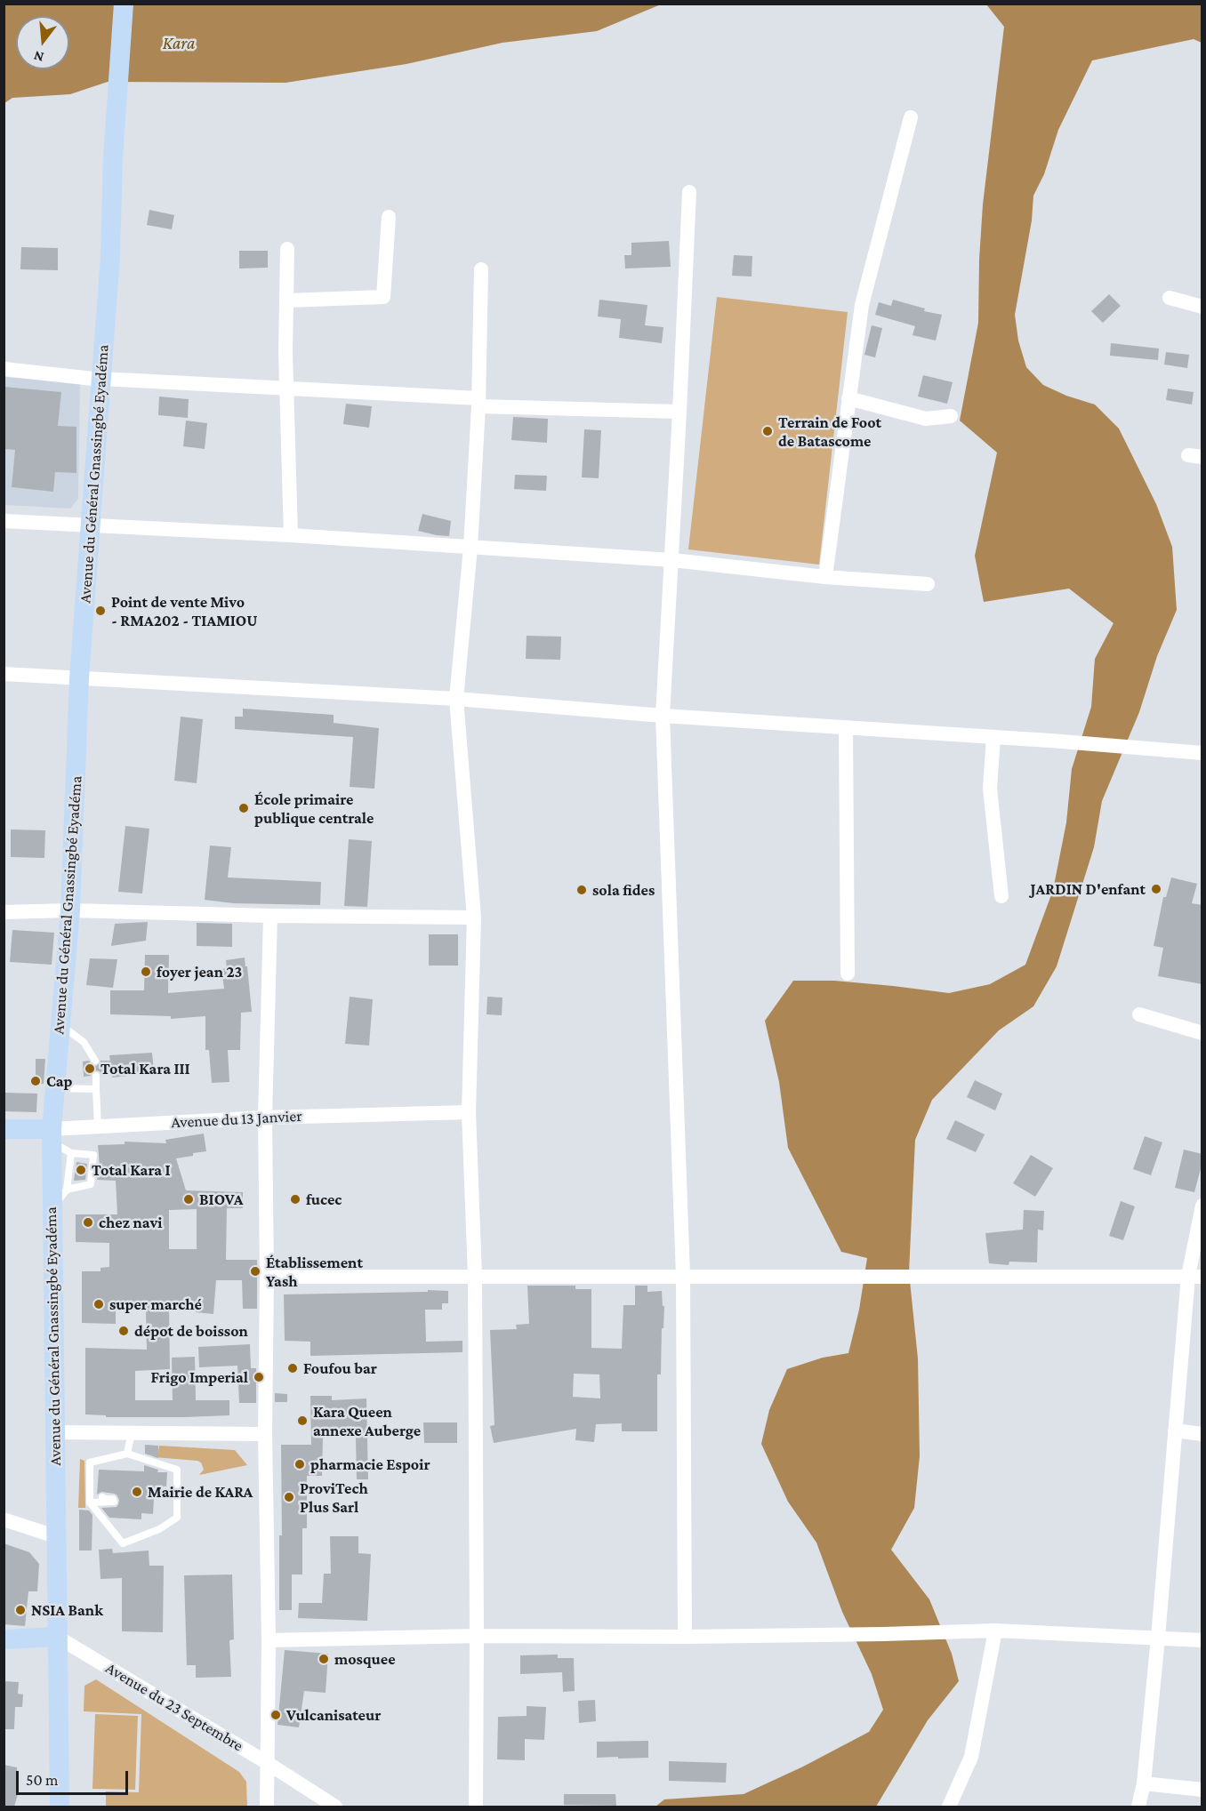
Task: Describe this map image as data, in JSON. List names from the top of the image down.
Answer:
{
  "streets": {
    "main road": ["Avenue du Général Gnassingbé Eyadéma", "Avenue du 13 Janvier"],
    "street": ["Avenue du 23 Septembre"]
  },
  "crossings": [
    ["Avenue du Général Gnassingbé Eyadéma", "Avenue du 13 Janvier"],
    ["Avenue du Général Gnassingbé Eyadéma", "Avenue du 23 Septembre"]
  ],
  "water": ["Kara"],
  "places": [
    "Terrain de Foot de Batascome",
    "Point de vente Mivo - RMA202 - TIAMIOU",
    "École primaire publique centrale",
    "JARDIN D'enfant",
    "sola fides",
    "foyer jean 23",
    "Total Kara III",
    "Cap",
    "Total Kara I",
    "BIOVA",
    "fucec",
    "chez navi",
    "Établissement Yash",
    "super marché",
    "dépot de boisson",
    "Foufou bar",
    "Frigo Imperial",
    "Kara Queen annexe Auberge",
    "pharmacie Espoir",
    "Mairie de KARA",
    "ProviTech Plus Sarl",
    "NSIA Bank",
    "mosquee",
    "Vulcanisateur"
  ],
  "scale_bar": "50 m",
  "north": "bottom"
}
